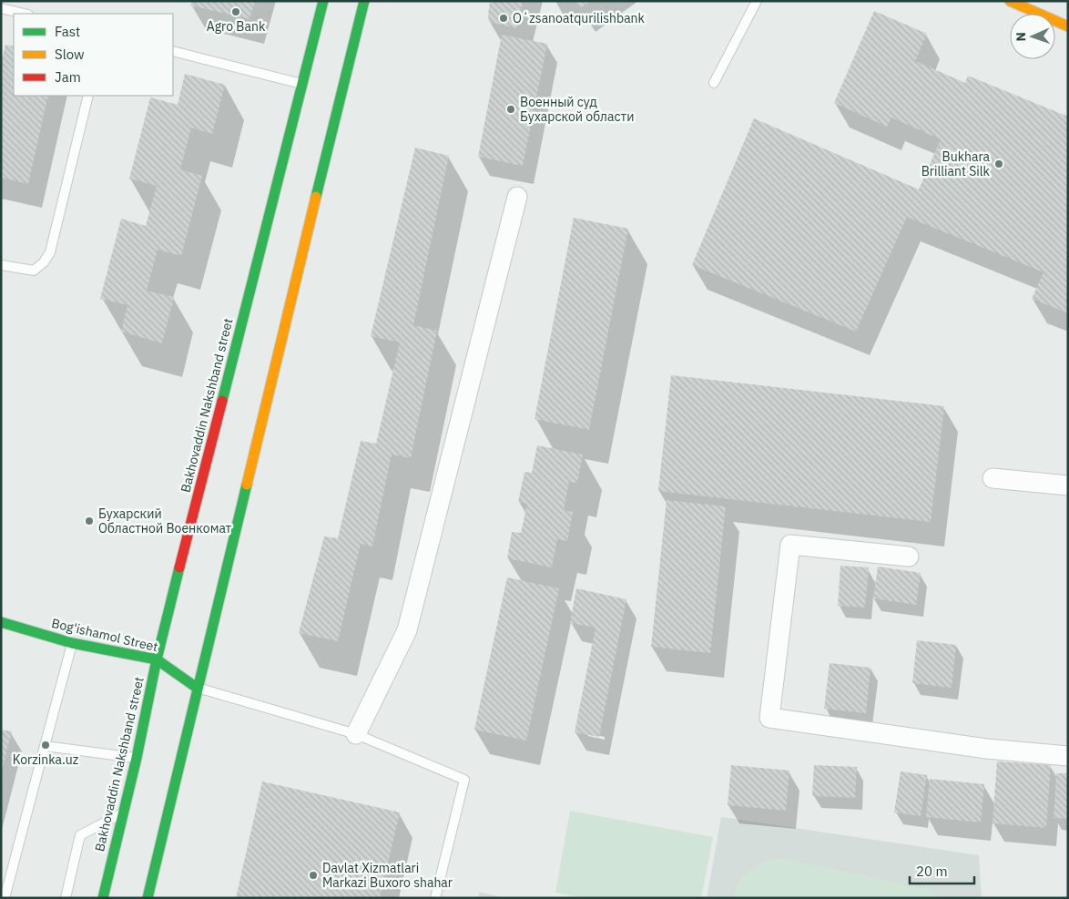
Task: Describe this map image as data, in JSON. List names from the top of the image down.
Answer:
{
  "streets": {
    "main road": ["Bakhovaddin Nakshband street", "Bog'ishamol Street"]
  },
  "crossings": [
    ["Bakhovaddin Nakshband street", "Bog'ishamol Street"]
  ],
  "places": [
    "Agro Bank",
    "Oʻzsanoatqurilishbank",
    "Военный суд Бухарской области",
    "Bukhara Brilliant Silk",
    "Бухарский Областной Военкомат",
    "Korzinka.uz",
    "Davlat Xizmatlari Markazi Buxoro shahar"
  ],
  "legend": ["Fast", "Slow", "Jam"],
  "scale_bar": "20 m",
  "north": "left"
}
